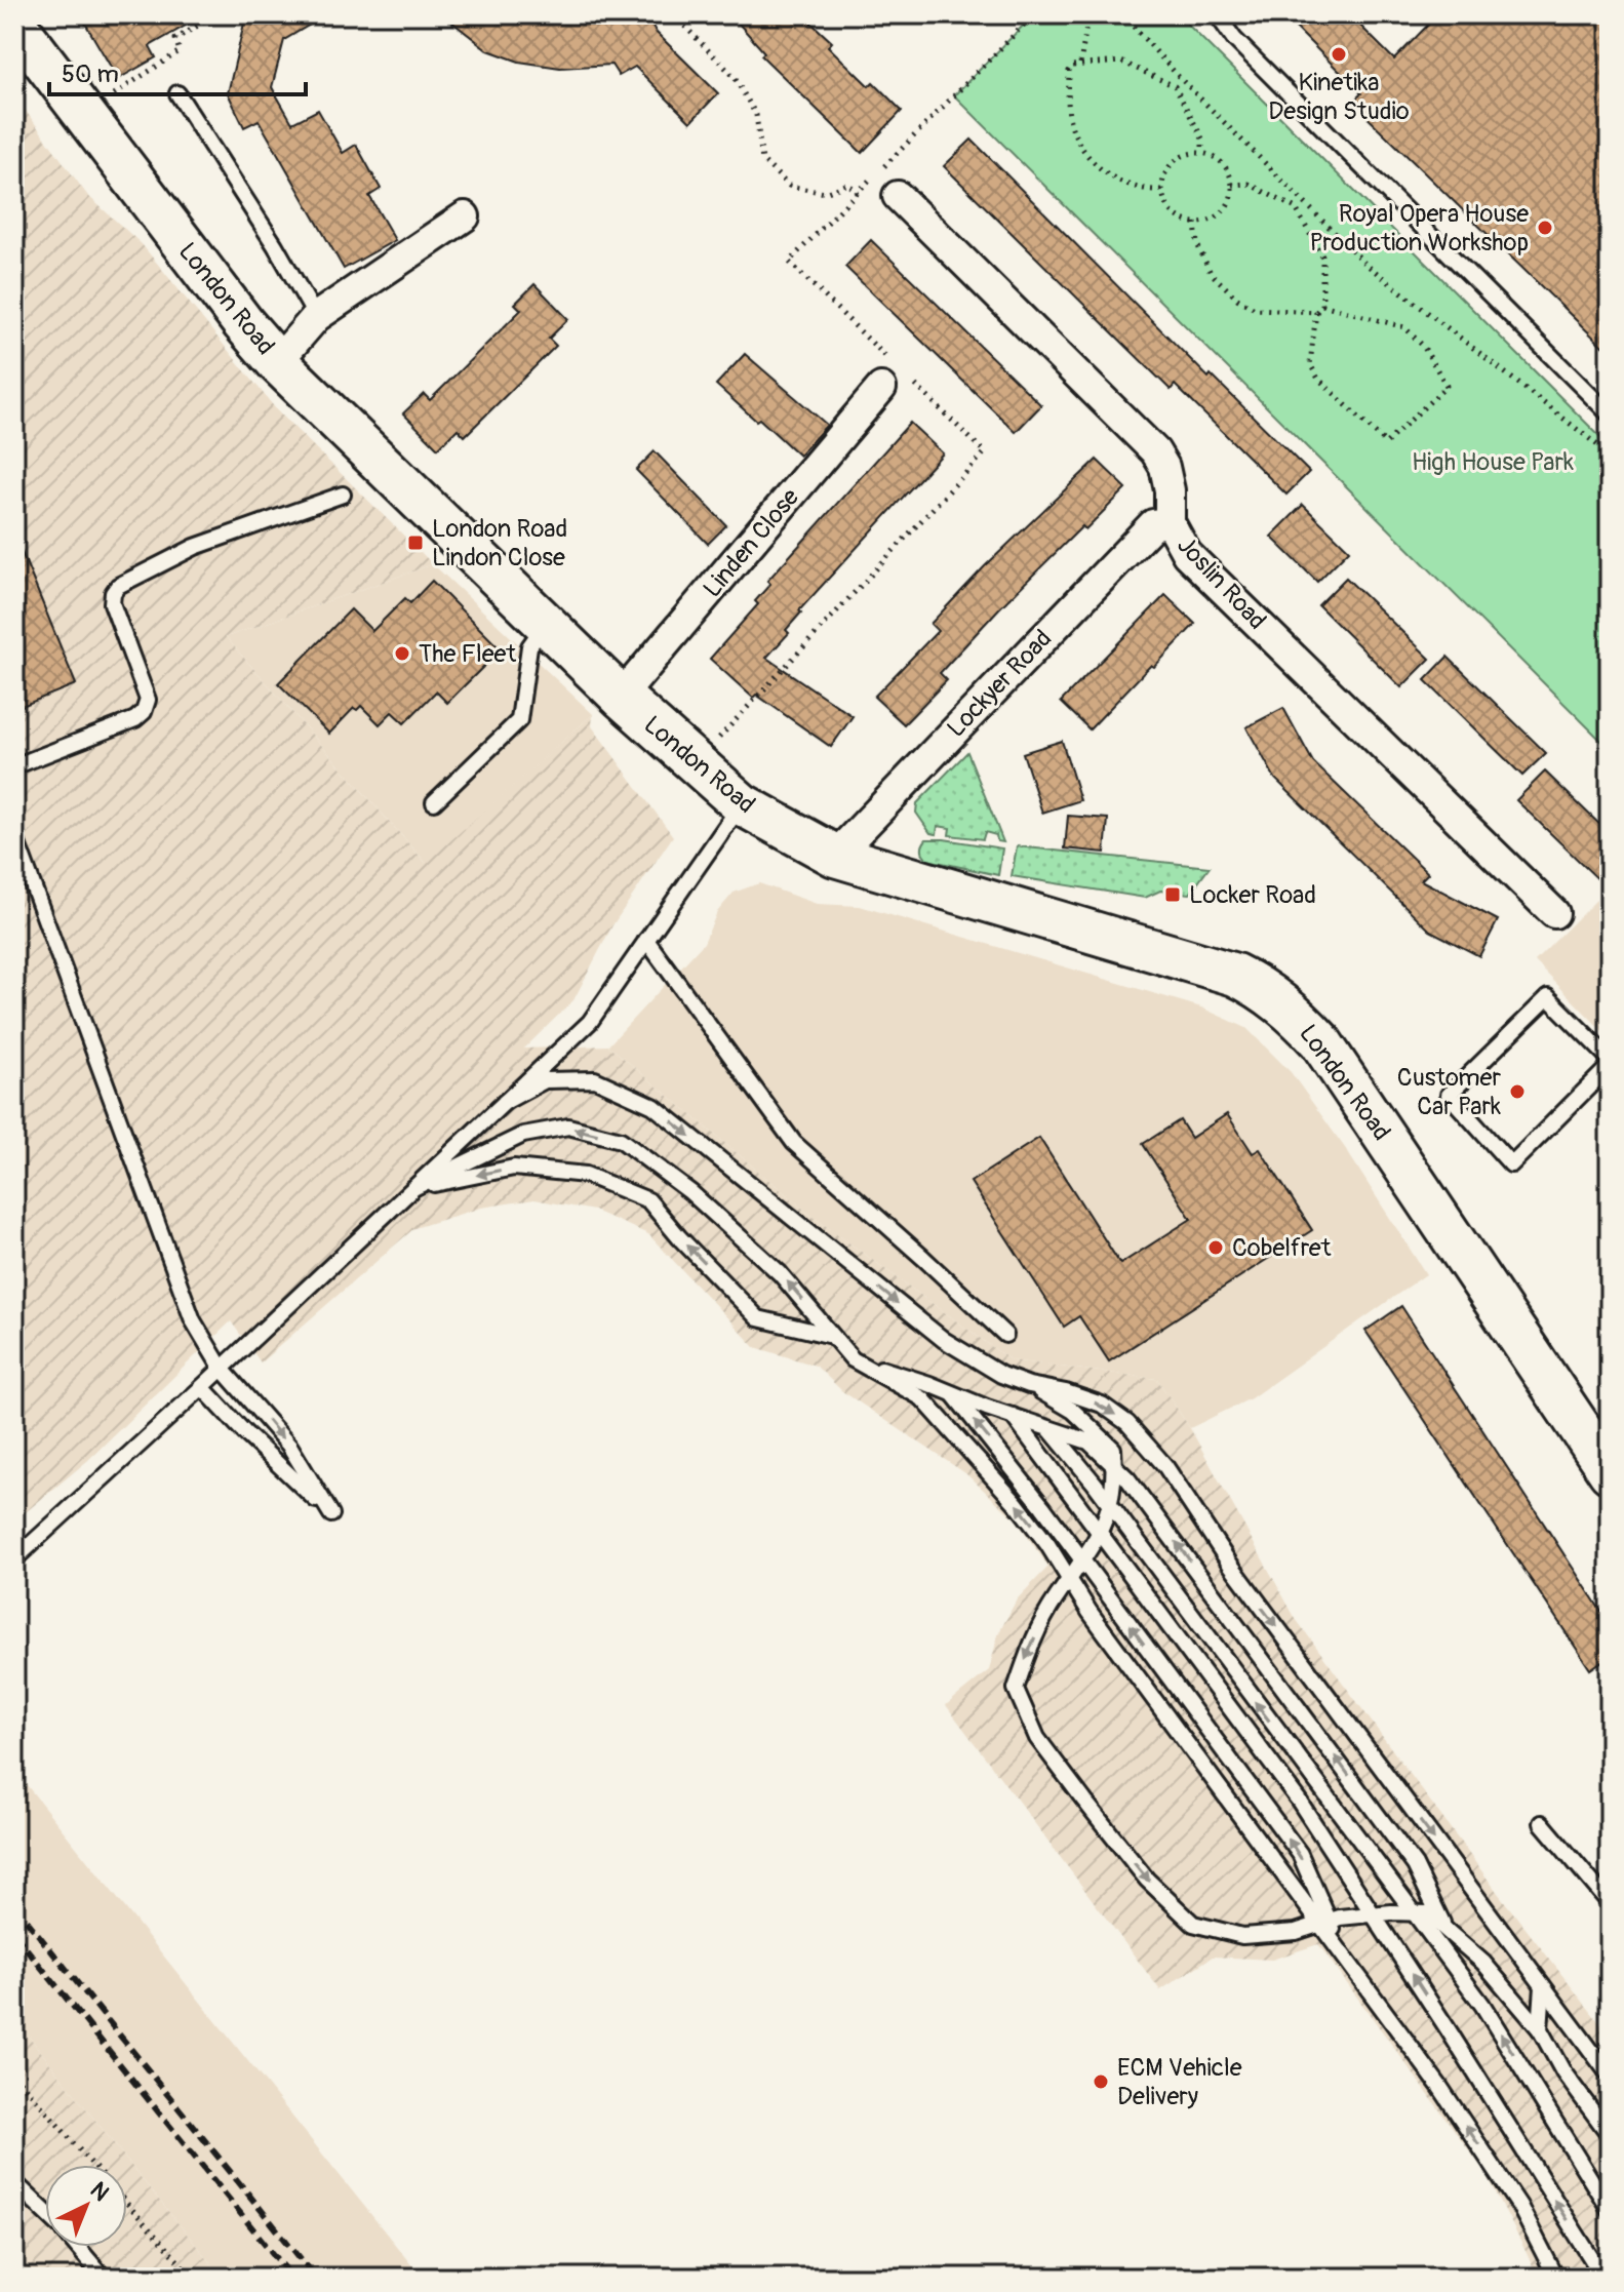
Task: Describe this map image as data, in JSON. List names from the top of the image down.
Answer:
{
  "streets": {
    "street": [
      "London Road",
      "Linden Close",
      "Joslin Road",
      "Lockyer Road"
    ]
  },
  "crossings": [
    ["London Road", "Linden Close"],
    ["London Road", "Lockyer Road"],
    ["Joslin Road", "Lockyer Road"]
  ],
  "parks": ["High House Park"],
  "places": {
    "other": [
      "Kinetika Design Studio",
      "Royal Opera House Production Workshop",
      "The Fleet",
      "Customer Car Park",
      "Cobelfret",
      "ECM Vehicle Delivery"
    ],
    "transit": ["London Road Lindon Close", "Locker Road"]
  },
  "scale_bar": "50 m",
  "north": "top right"
}
